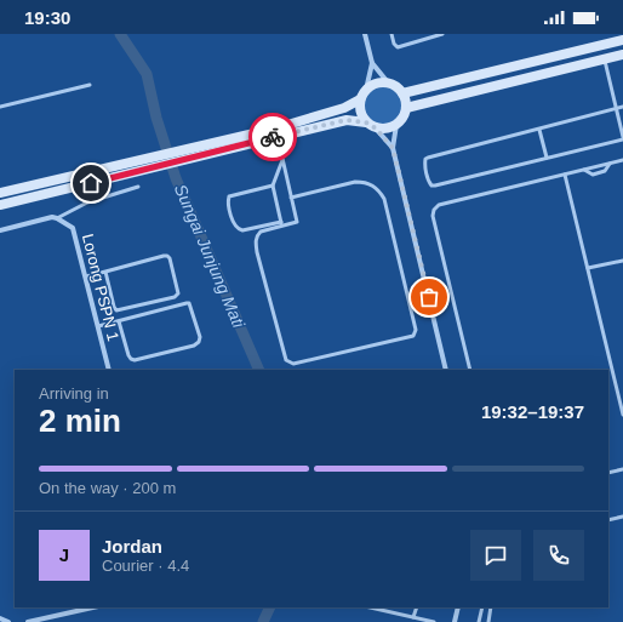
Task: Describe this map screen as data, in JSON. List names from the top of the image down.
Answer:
{
  "streets": {
    "street": ["Lorong PSPN 1"]
  },
  "water": ["Sungai Junjung Mati"],
  "page": {
    "status": "19:30",
    "heading": ["2 min", "Arriving in", "19:32–19:37"],
    "panel": ["Jordan", "Courier · 4.4"],
    "bar": "On the way · 200 m",
    "round": "J"
  }
}
